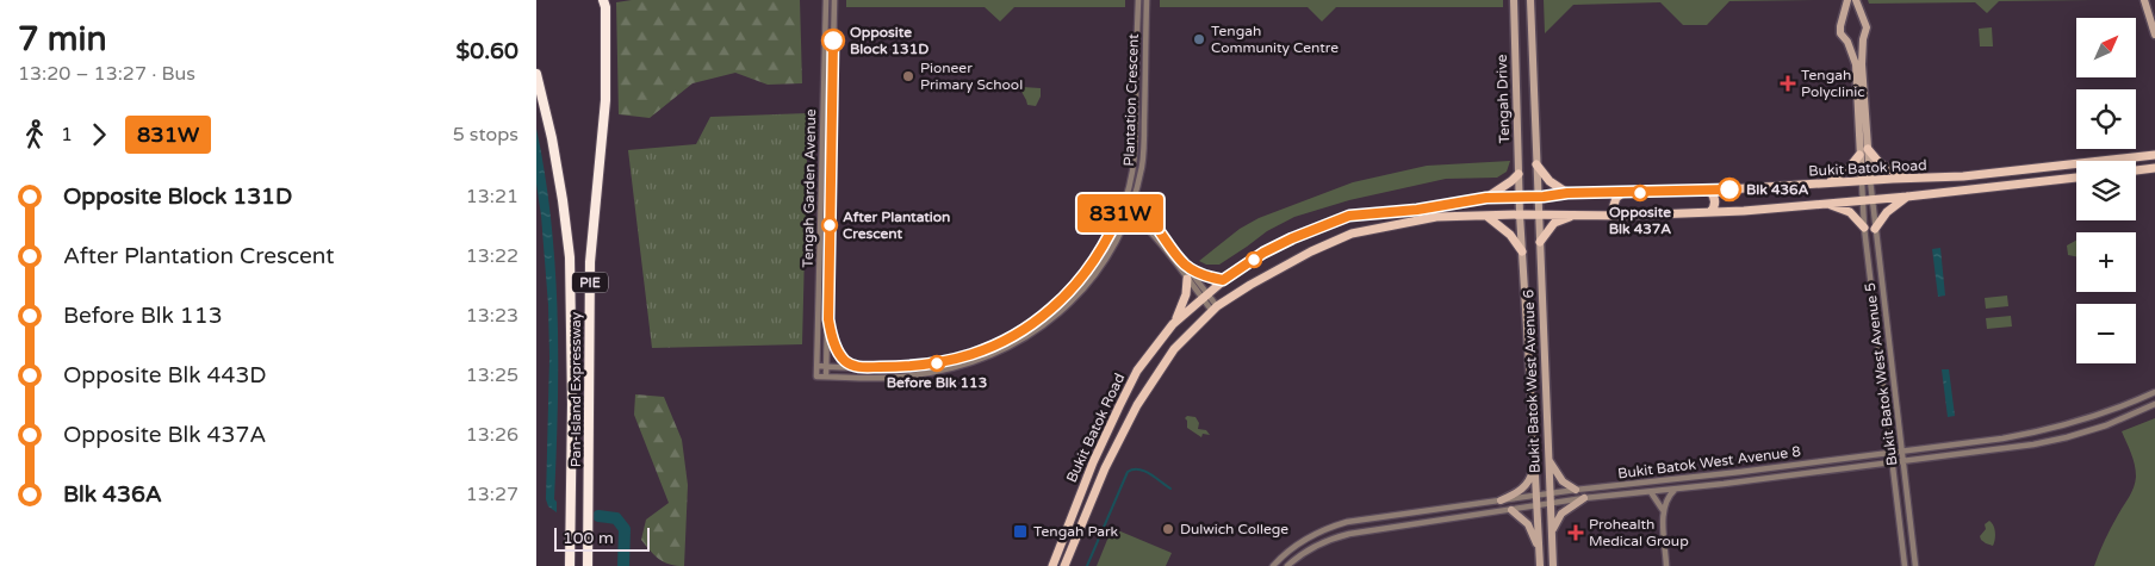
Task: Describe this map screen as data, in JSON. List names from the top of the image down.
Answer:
{
  "streets": {
    "highway": ["PIE", "Pan-Island Expressway"],
    "main road": ["Bukit Batok Road"],
    "street": [
      "Tengah Drive",
      "Plantation Crescent",
      "Tengah Garden Avenue",
      "Bukit Batok West Avenue 5",
      "Bukit Batok West Avenue 6",
      "Bukit Batok West Avenue 8"
    ]
  },
  "crossings": [
    ["Tengah Drive", "Bukit Batok Road"],
    ["Tengah Drive", "Bukit Batok West Avenue 6"],
    ["Plantation Crescent", "Tengah Garden Avenue"],
    ["Bukit Batok Road", "Bukit Batok West Avenue 5"],
    ["Bukit Batok Road", "Bukit Batok West Avenue 6"],
    ["Bukit Batok West Avenue 5", "Bukit Batok West Avenue 8"],
    ["Bukit Batok West Avenue 6", "Bukit Batok West Avenue 8"]
  ],
  "places": {
    "other": [
      "Tengah Community Centre",
      "Opposite Block 131D",
      "Pioneer Primary School",
      "Blk 436A",
      "Opposite Blk 437A",
      "After Plantation Crescent",
      "Before Blk 113",
      "Dulwich College"
    ],
    "health": ["Tengah Polyclinic", "Prohealth Medical Group"],
    "transit": ["Tengah Park"]
  },
  "lines": ["bus line 831W"],
  "scale_bar": "100 m",
  "north": "top right",
  "page": {
    "heading": ["7 min", "13:20 – 13:27 · Bus", "$0.60"],
    "on_map": "831W",
    "map_buttons": ["+", "−"],
    "legs": ["1", "831W", "5 stops"],
    "list": [
      {
        "name": "Opposite Block 131D",
        "value": "13:21"
      },
      {
        "name": "After Plantation Crescent",
        "value": "13:22"
      },
      {
        "name": "Before Blk 113",
        "value": "13:23"
      },
      {
        "name": "Opposite Blk 443D",
        "value": "13:25"
      },
      {
        "name": "Opposite Blk 437A",
        "value": "13:26"
      },
      {
        "name": "Blk 436A",
        "value": "13:27"
      }
    ],
    "scale": "100 m"
  }
}
